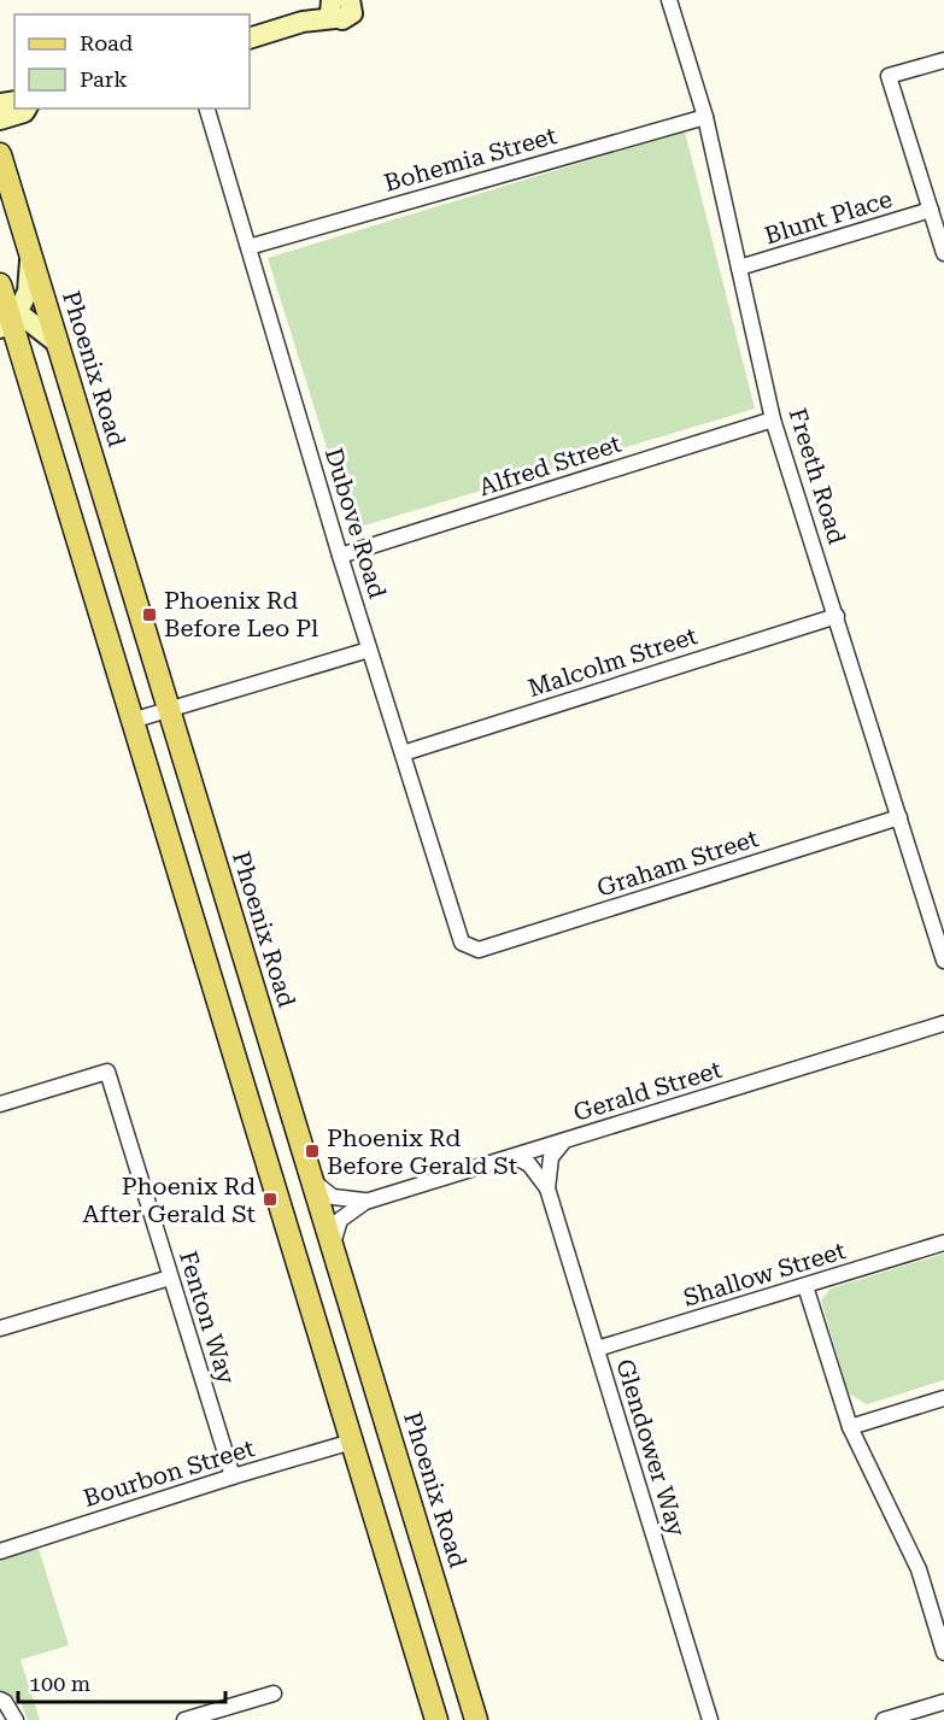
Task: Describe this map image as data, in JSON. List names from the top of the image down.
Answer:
{
  "streets": {
    "main road": ["Phoenix Road"],
    "street": [
      "Bohemia Street",
      "Blunt Place",
      "Alfred Street",
      "Freeth Road",
      "Dubove Road",
      "Malcolm Street",
      "Graham Street",
      "Gerald Street",
      "Shallow Street",
      "Fenton Way",
      "Glendower Way",
      "Bourbon Street"
    ]
  },
  "crossings": [
    ["Bohemia Street", "Freeth Road"],
    ["Bohemia Street", "Dubove Road"],
    ["Blunt Place", "Freeth Road"],
    ["Phoenix Road", "Gerald Street"],
    ["Alfred Street", "Freeth Road"],
    ["Alfred Street", "Dubove Road"],
    ["Freeth Road", "Malcolm Street"],
    ["Freeth Road", "Graham Street"],
    ["Dubove Road", "Malcolm Street"],
    ["Dubove Road", "Graham Street"],
    ["Gerald Street", "Glendower Way"],
    ["Shallow Street", "Glendower Way"],
    ["Fenton Way", "Bourbon Street"]
  ],
  "places": {
    "transit": ["Phoenix Rd Before Leo Pl", "Phoenix Rd Before Gerald St", "Phoenix Rd After Gerald St"]
  },
  "legend": ["Road", "Park"],
  "scale_bar": "100 m"
}
